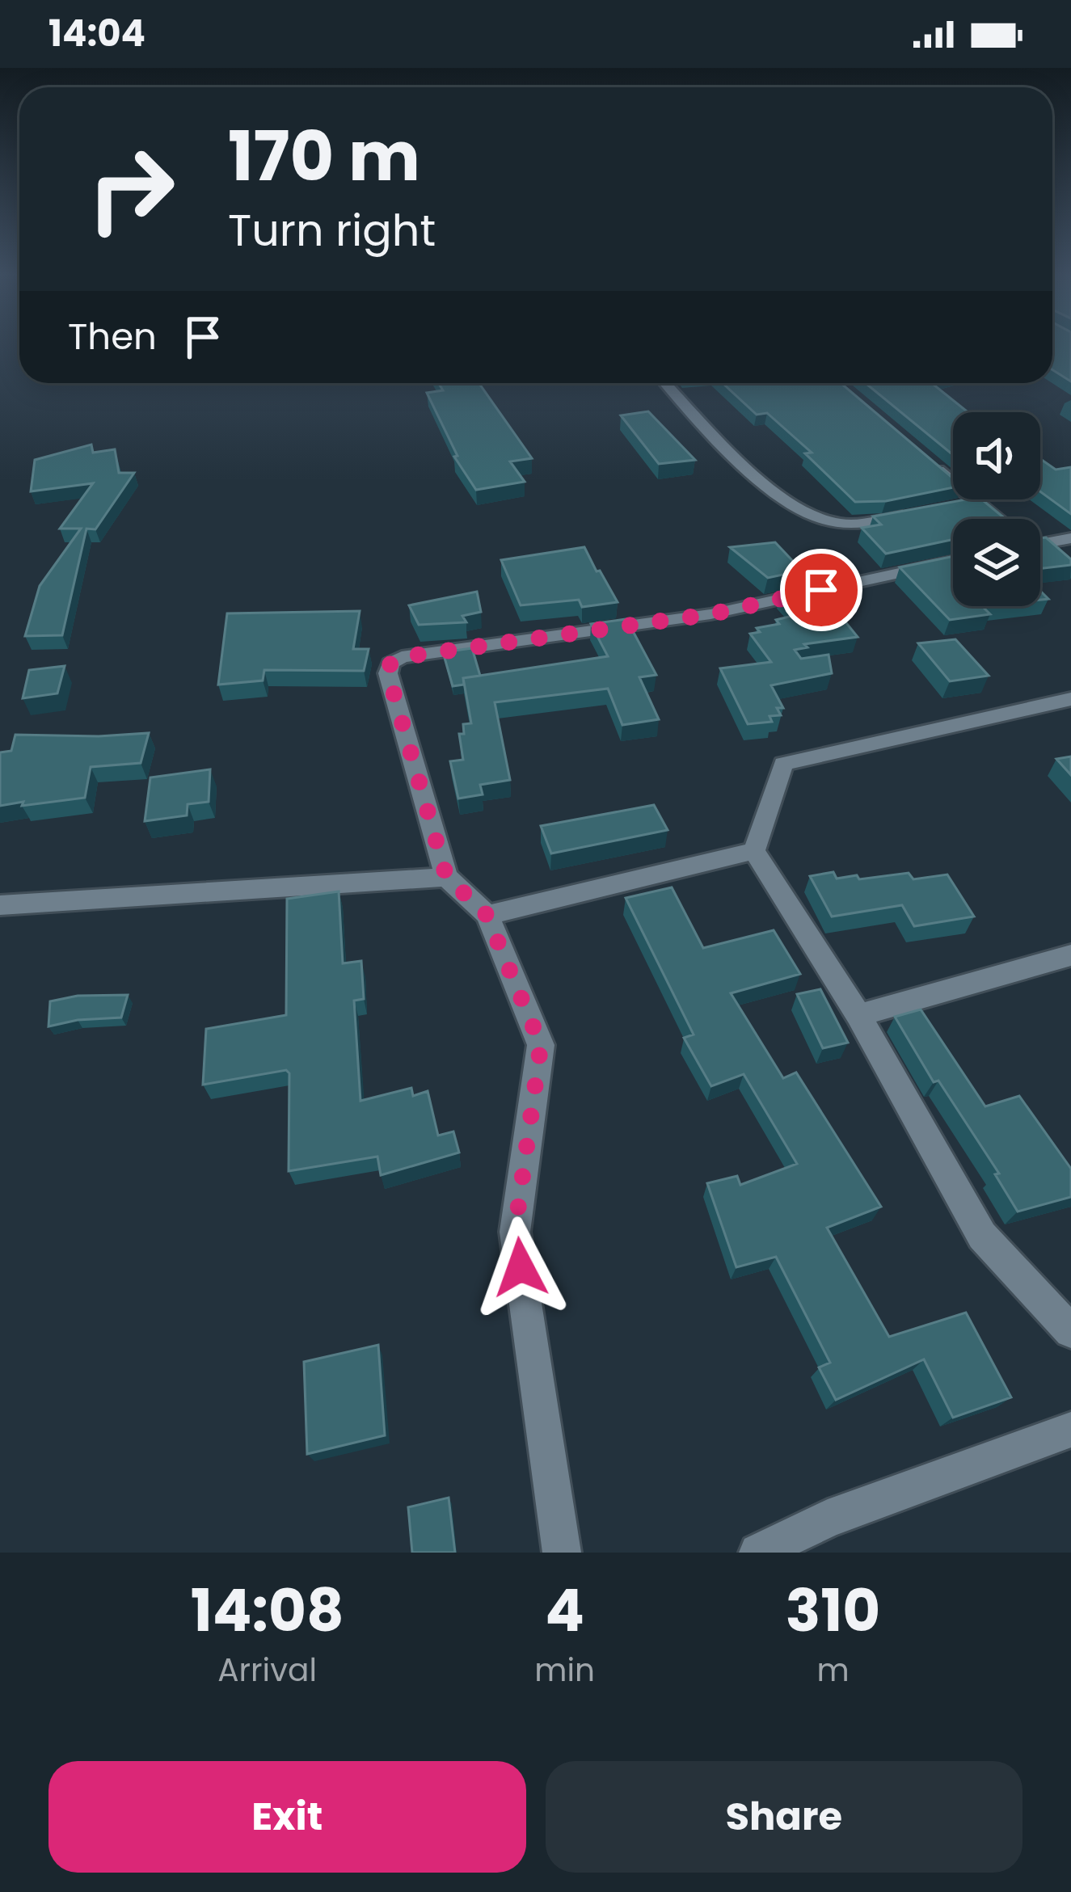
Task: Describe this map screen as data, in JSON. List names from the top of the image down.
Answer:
{
  "page": {
    "status": "14:04",
    "turn": ["170 m", "Turn right"],
    "then": "Then",
    "eta": [
      "14:08",
      "Arrival",
      "4",
      "min",
      "310",
      "m"
    ],
    "buttons": ["Exit", "Share"]
  }
}
